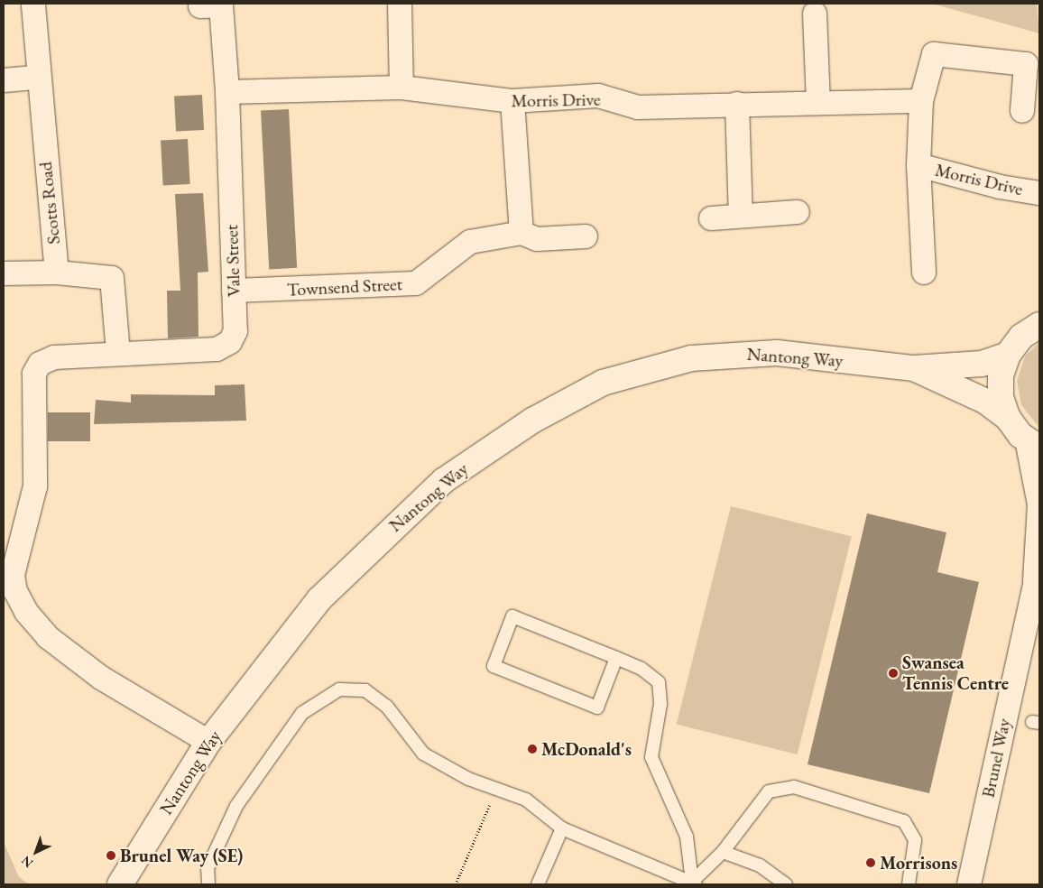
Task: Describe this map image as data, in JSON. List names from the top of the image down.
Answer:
{
  "streets": {
    "street": [
      "Morris Drive",
      "Scotts Road",
      "Vale Street",
      "Townsend Street",
      "Nantong Way",
      "Brunel Way"
    ]
  },
  "crossings": [
    ["Morris Drive", "Vale Street"],
    ["Vale Street", "Townsend Street"]
  ],
  "places": [
    "Swansea Tennis Centre",
    "McDonald's",
    "Brunel Way (SE)",
    "Morrisons"
  ],
  "north": "bottom left"
}
